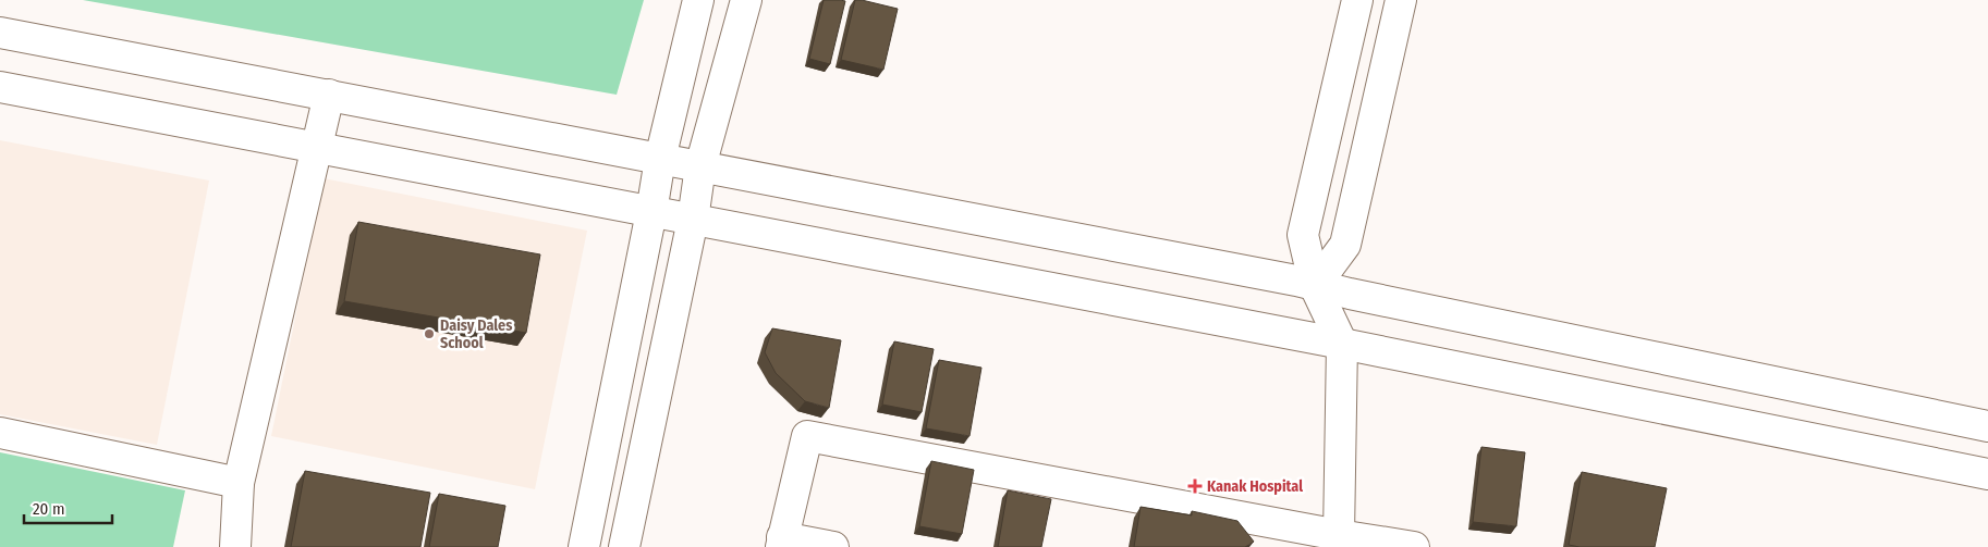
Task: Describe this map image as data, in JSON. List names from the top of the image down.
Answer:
{
  "places": {
    "other": ["Daisy Dales School"],
    "health": ["Kanak Hospital"]
  },
  "scale_bar": "20 m"
}
